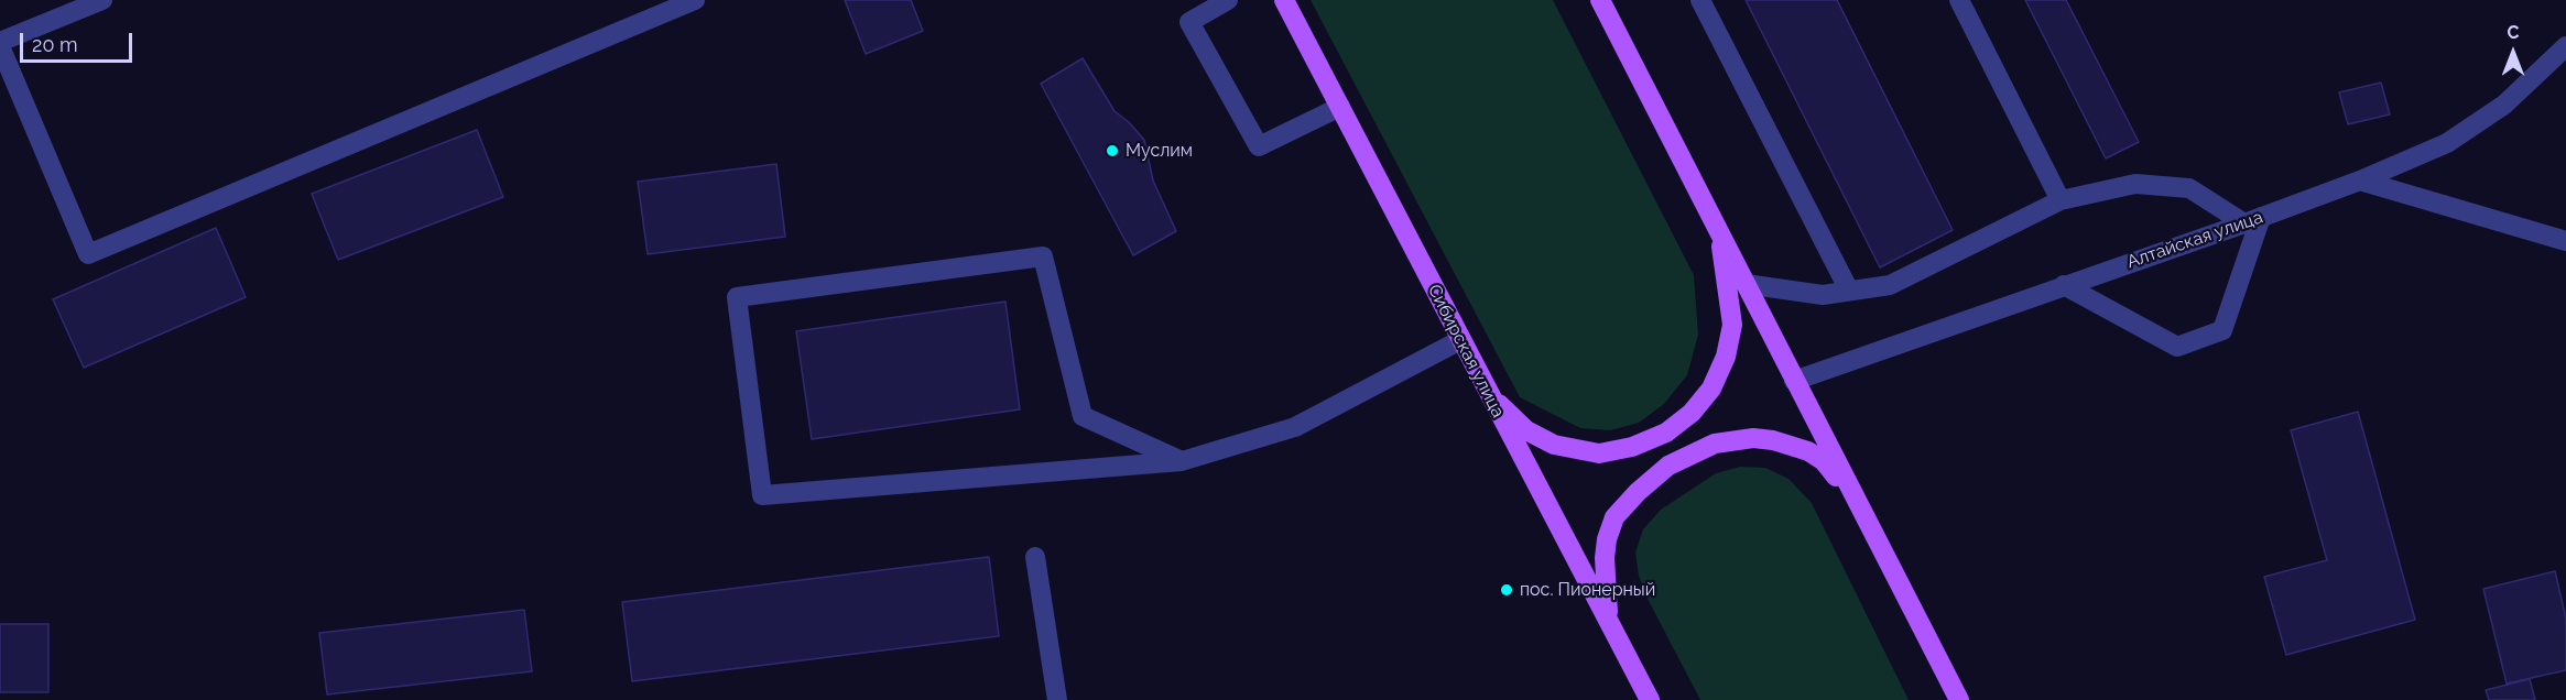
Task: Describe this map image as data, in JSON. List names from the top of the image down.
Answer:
{
  "streets": {
    "main road": ["Сибирская улица"],
    "lane": ["Алтайская улица"]
  },
  "places": ["Муслим", "пос. Пионерный"],
  "scale_bar": "20 m",
  "north": "top"
}
